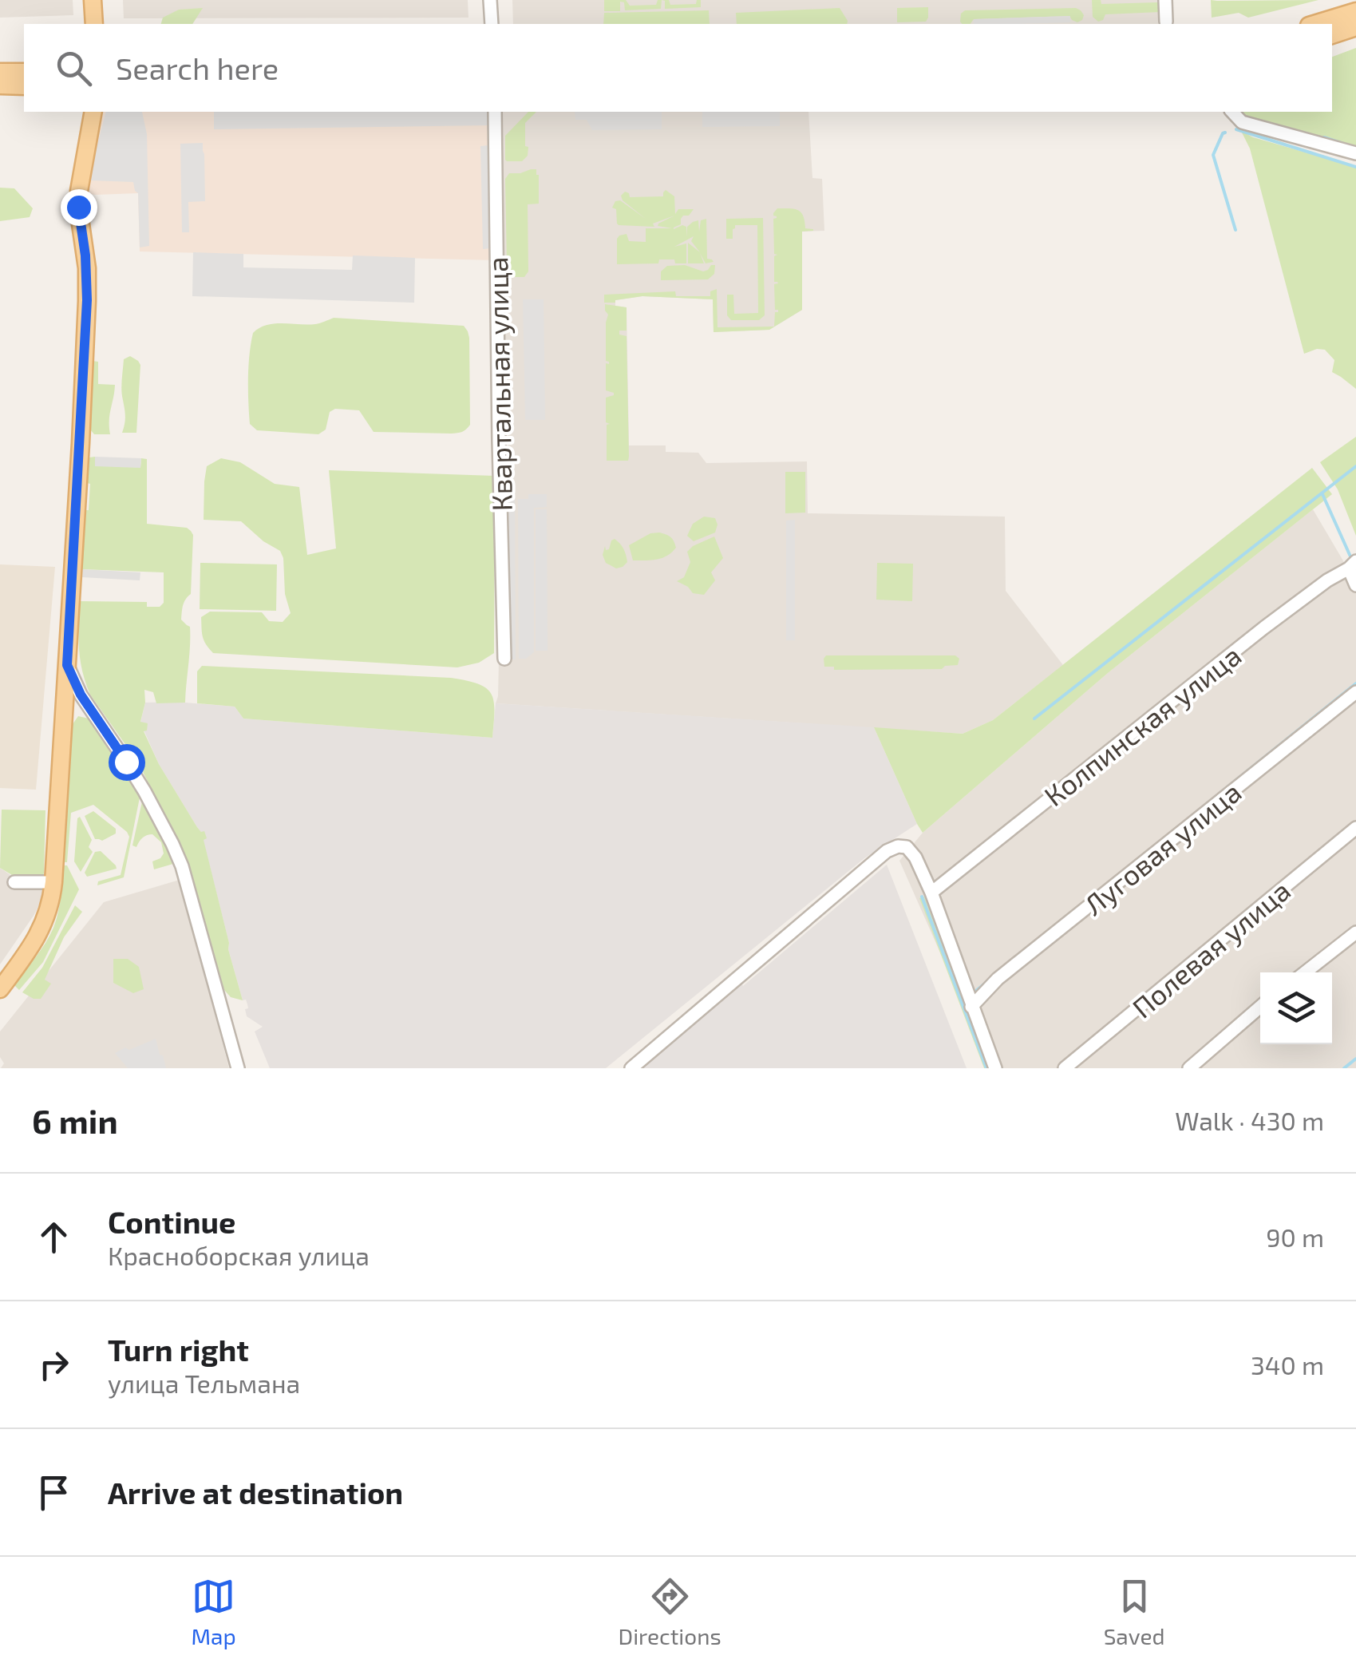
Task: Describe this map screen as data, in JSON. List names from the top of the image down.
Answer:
{
  "streets": {
    "street": [
      "Квартальная улица",
      "Колпинская улица",
      "Луговая улица",
      "Полевая улица"
    ]
  },
  "page": {
    "search": "Search here",
    "heading": ["6 min", "Walk · 430 m"],
    "list": [
      ["Continue", "Красноборская улица", "90 m"],
      ["Turn right", "улица Тельмана", "340 m"],
      "Arrive at destination"
    ],
    "nav": ["Map", "Directions", "Saved"]
  }
}
